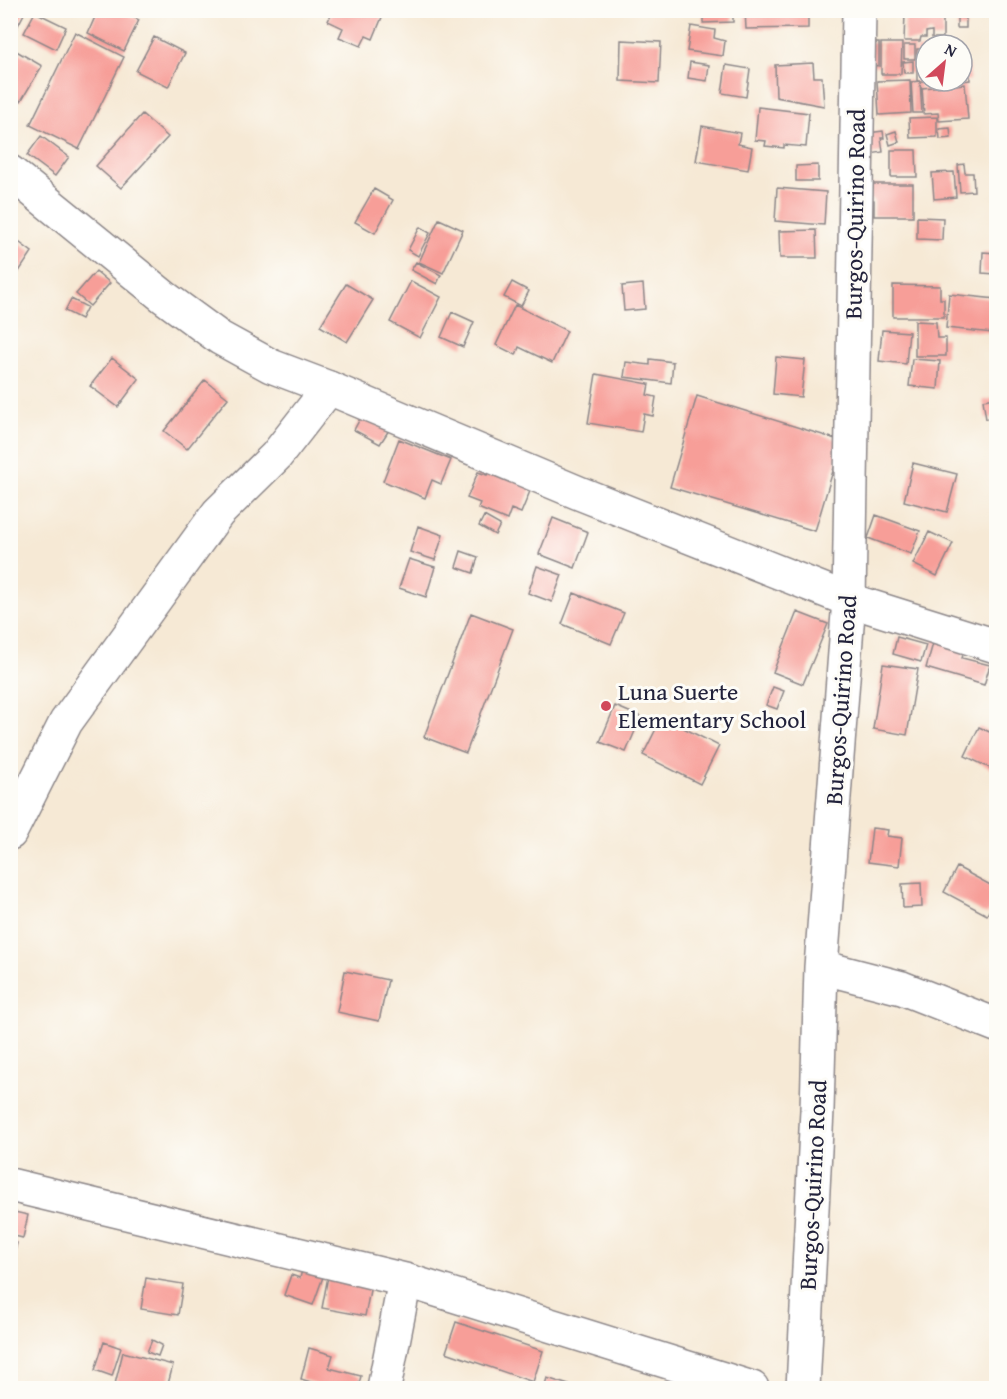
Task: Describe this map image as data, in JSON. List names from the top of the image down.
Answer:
{
  "streets": {
    "street": ["Burgos-Quirino Road"]
  },
  "places": ["Luna Suerte Elementary School"],
  "north": "top right"
}
